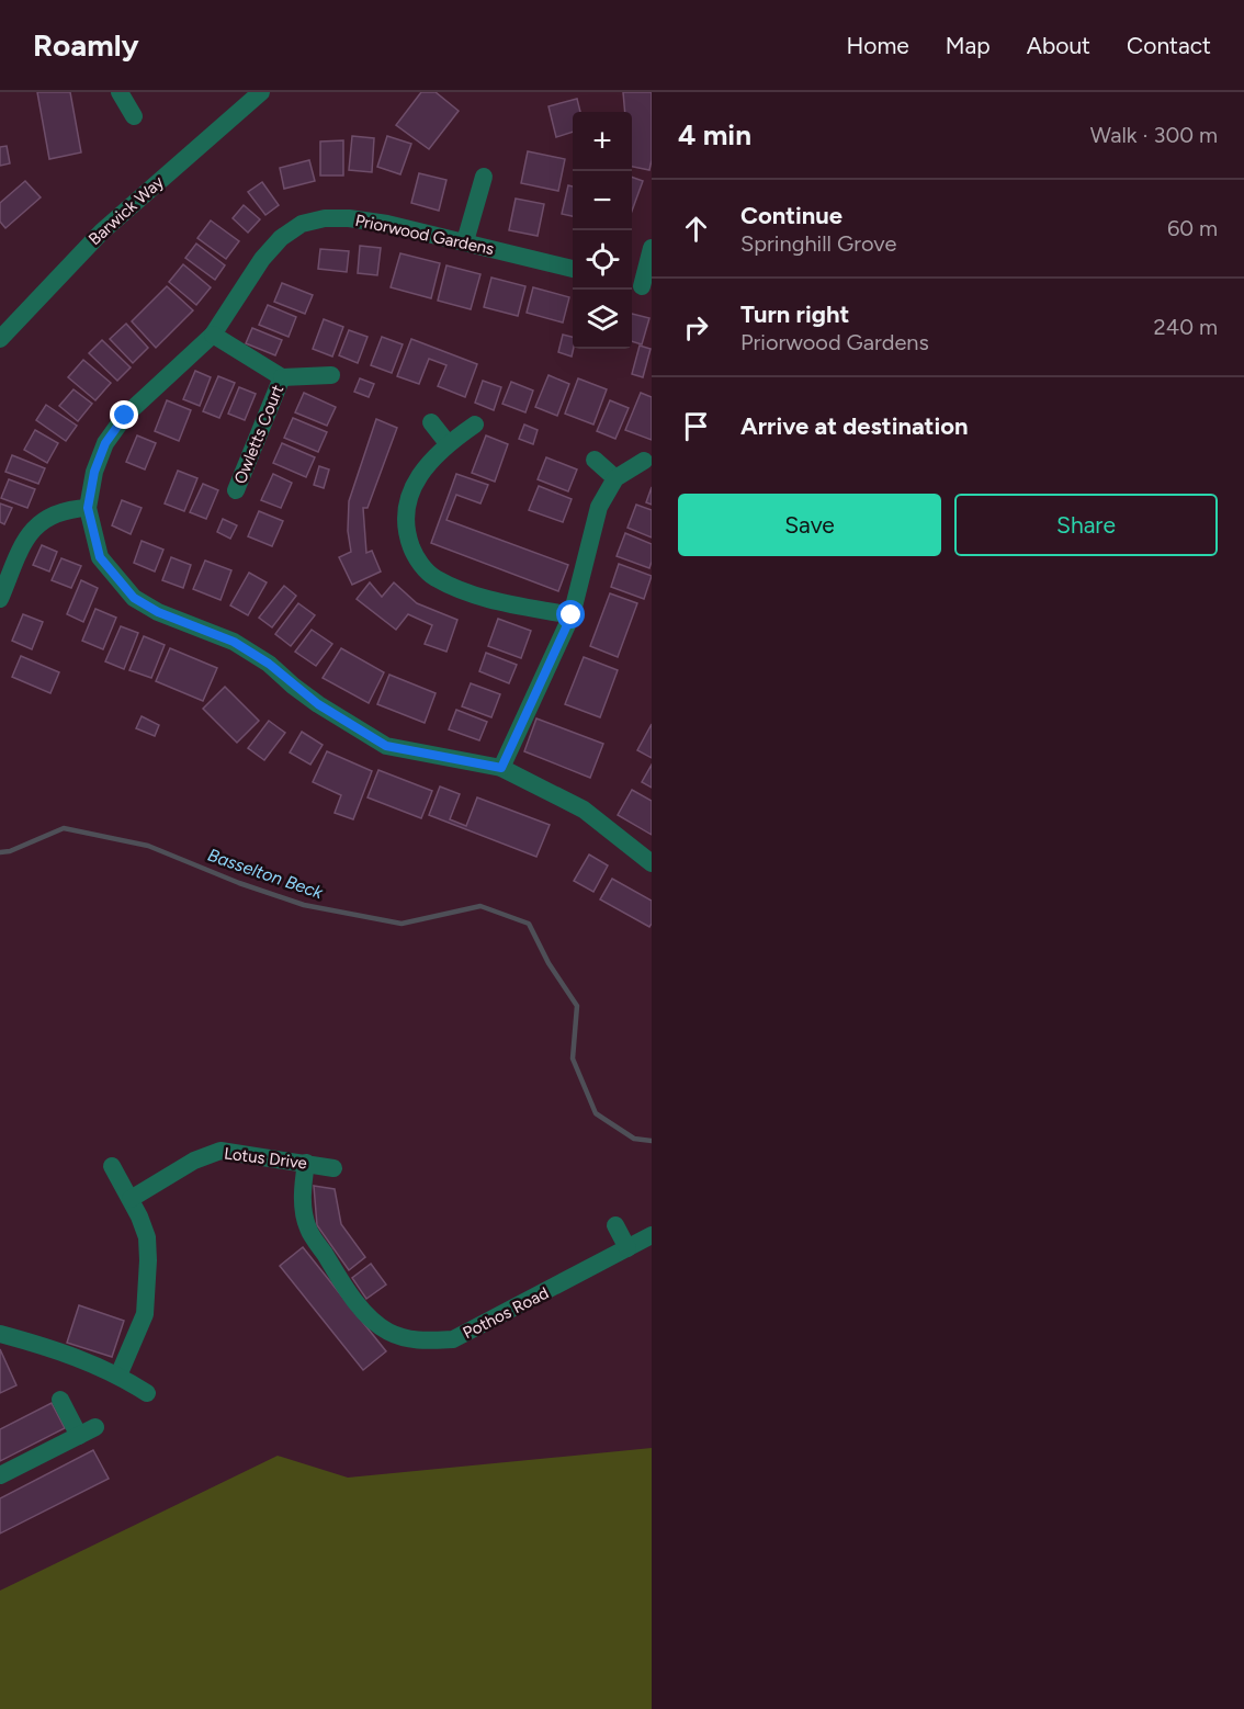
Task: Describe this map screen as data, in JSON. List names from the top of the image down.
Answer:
{
  "streets": {
    "street": [
      "Barwick Way",
      "Priorwood Gardens",
      "Owletts Court",
      "Lotus Drive",
      "Pothos Road"
    ]
  },
  "crossings": [
    ["Priorwood Gardens", "Owletts Court"],
    ["Lotus Drive", "Pothos Road"]
  ],
  "water": ["Basselton Beck"],
  "page": {
    "header": "Roamly",
    "nav": [
      "Home",
      "Map",
      "About",
      "Contact"
    ],
    "heading": ["4 min", "Walk · 300 m"],
    "map_buttons": ["+", "−"],
    "list": [
      ["Continue", "Springhill Grove", "60 m"],
      ["Turn right", "Priorwood Gardens", "240 m"],
      "Arrive at destination"
    ],
    "buttons": ["Save", "Share"]
  }
}
